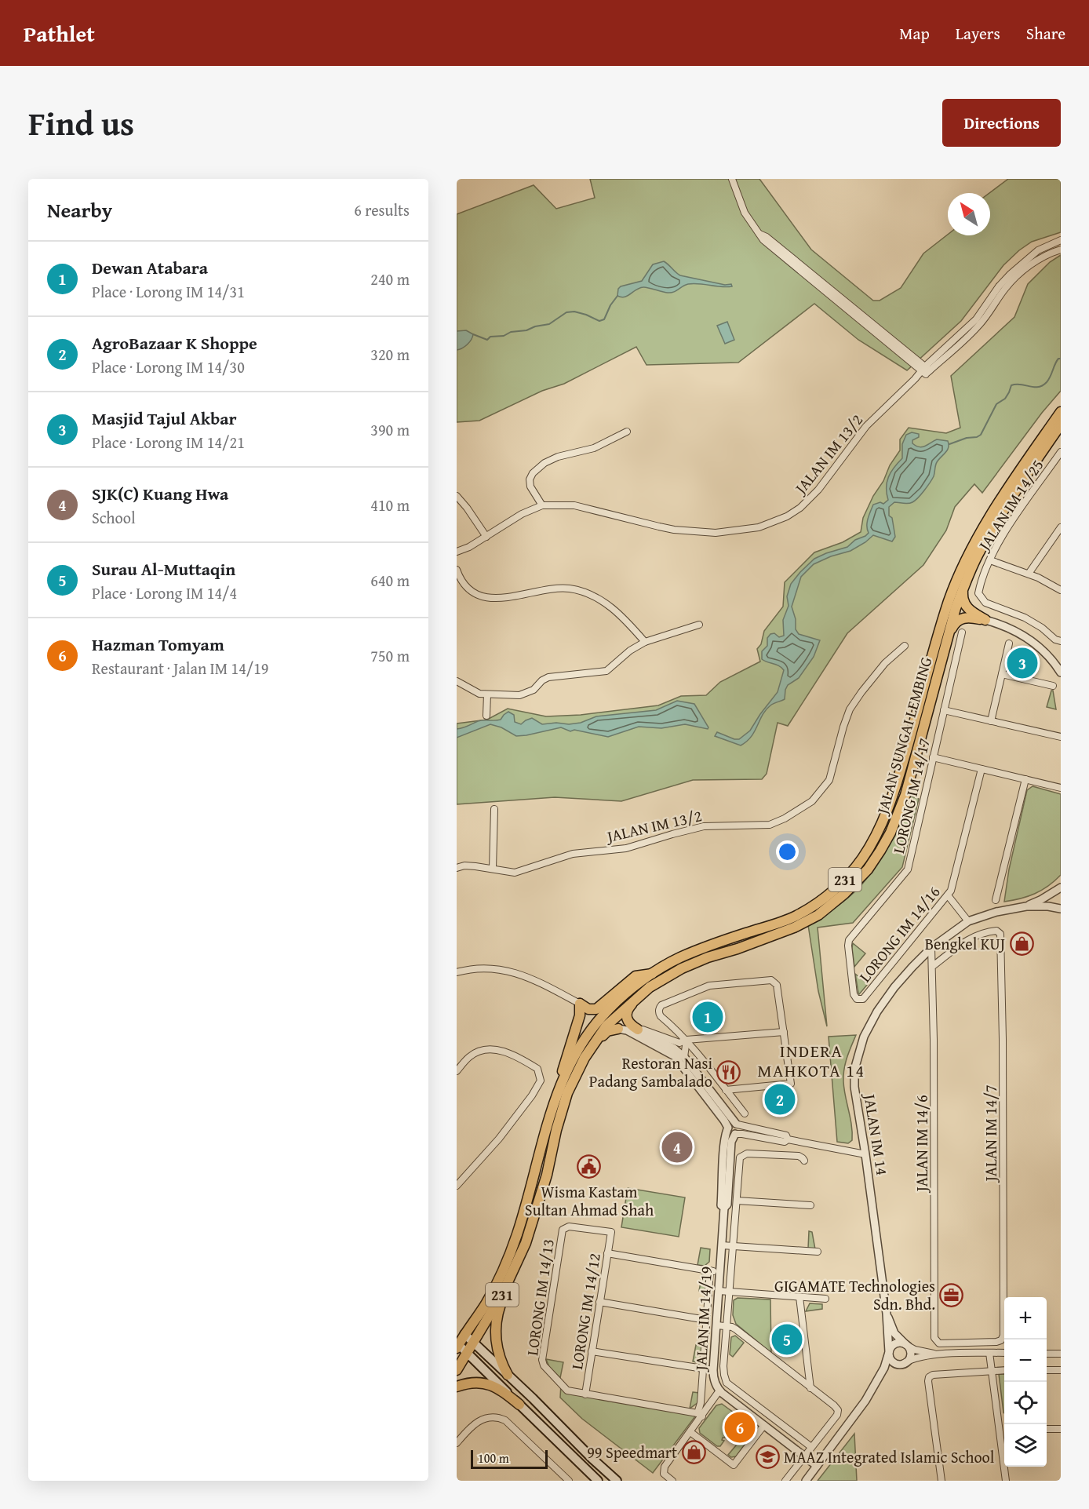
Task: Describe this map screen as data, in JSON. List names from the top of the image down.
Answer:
{
  "streets": {
    "main road": ["JALAN SUNGAI LEMBING", "231"],
    "street": [
      "JALAN IM 13/2",
      "JALAN IM 14/25",
      "LORONG IM 14/17",
      "LORONG IM 14/16",
      "JALAN IM 14/7",
      "JALAN IM 14",
      "JALAN IM 14/6",
      "LORONG IM 14/13",
      "LORONG IM 14/12",
      "JALAN IM 14/19"
    ]
  },
  "crossings": [
    ["LORONG IM 14/17", "LORONG IM 14/16"],
    ["JALAN IM 14/7", "JALAN IM 14/6"],
    ["JALAN IM 14", "JALAN IM 14/6"],
    ["LORONG IM 14/13", "LORONG IM 14/12"]
  ],
  "districts": ["INDERA MAHKOTA 14"],
  "places": {
    "shop": ["Bengkel KUJ", "99 Speedmart"],
    "restaurant": ["Restoran Nasi Padang Sambalado"],
    "public building": ["Wisma Kastam Sultan Ahmad Shah"],
    "office": ["GIGAMATE Technologies Sdn. Bhd."],
    "school or university": ["MAAZ Integrated Islamic School"]
  },
  "scale_bar": "100 m",
  "north": "top left",
  "page": {
    "header": "Pathlet",
    "nav": ["Map", "Layers", "Share"],
    "title": "Find us",
    "buttons": "Directions",
    "heading": ["Nearby", "6 results"],
    "list": [
      {
        "mark": "1",
        "name": "Dewan Atabara",
        "note": "Place · Lorong IM 14/31",
        "value": "240 m"
      },
      {
        "mark": "2",
        "name": "AgroBazaar K Shoppe",
        "note": "Place · Lorong IM 14/30",
        "value": "320 m"
      },
      {
        "mark": "3",
        "name": "Masjid Tajul Akbar",
        "note": "Place · Lorong IM 14/21",
        "value": "390 m"
      },
      {
        "mark": "4",
        "name": "SJK(C) Kuang Hwa",
        "note": "School",
        "value": "410 m"
      },
      {
        "mark": "5",
        "name": "Surau Al-Muttaqin",
        "note": "Place · Lorong IM 14/4",
        "value": "640 m"
      },
      {
        "mark": "6",
        "name": "Hazman Tomyam",
        "note": "Restaurant · Jalan IM 14/19",
        "value": "750 m"
      }
    ],
    "pins": [
      "3",
      "1",
      "2",
      "4",
      "5",
      "6"
    ],
    "map_buttons": ["+", "−"],
    "scale": "100 m"
  }
}
